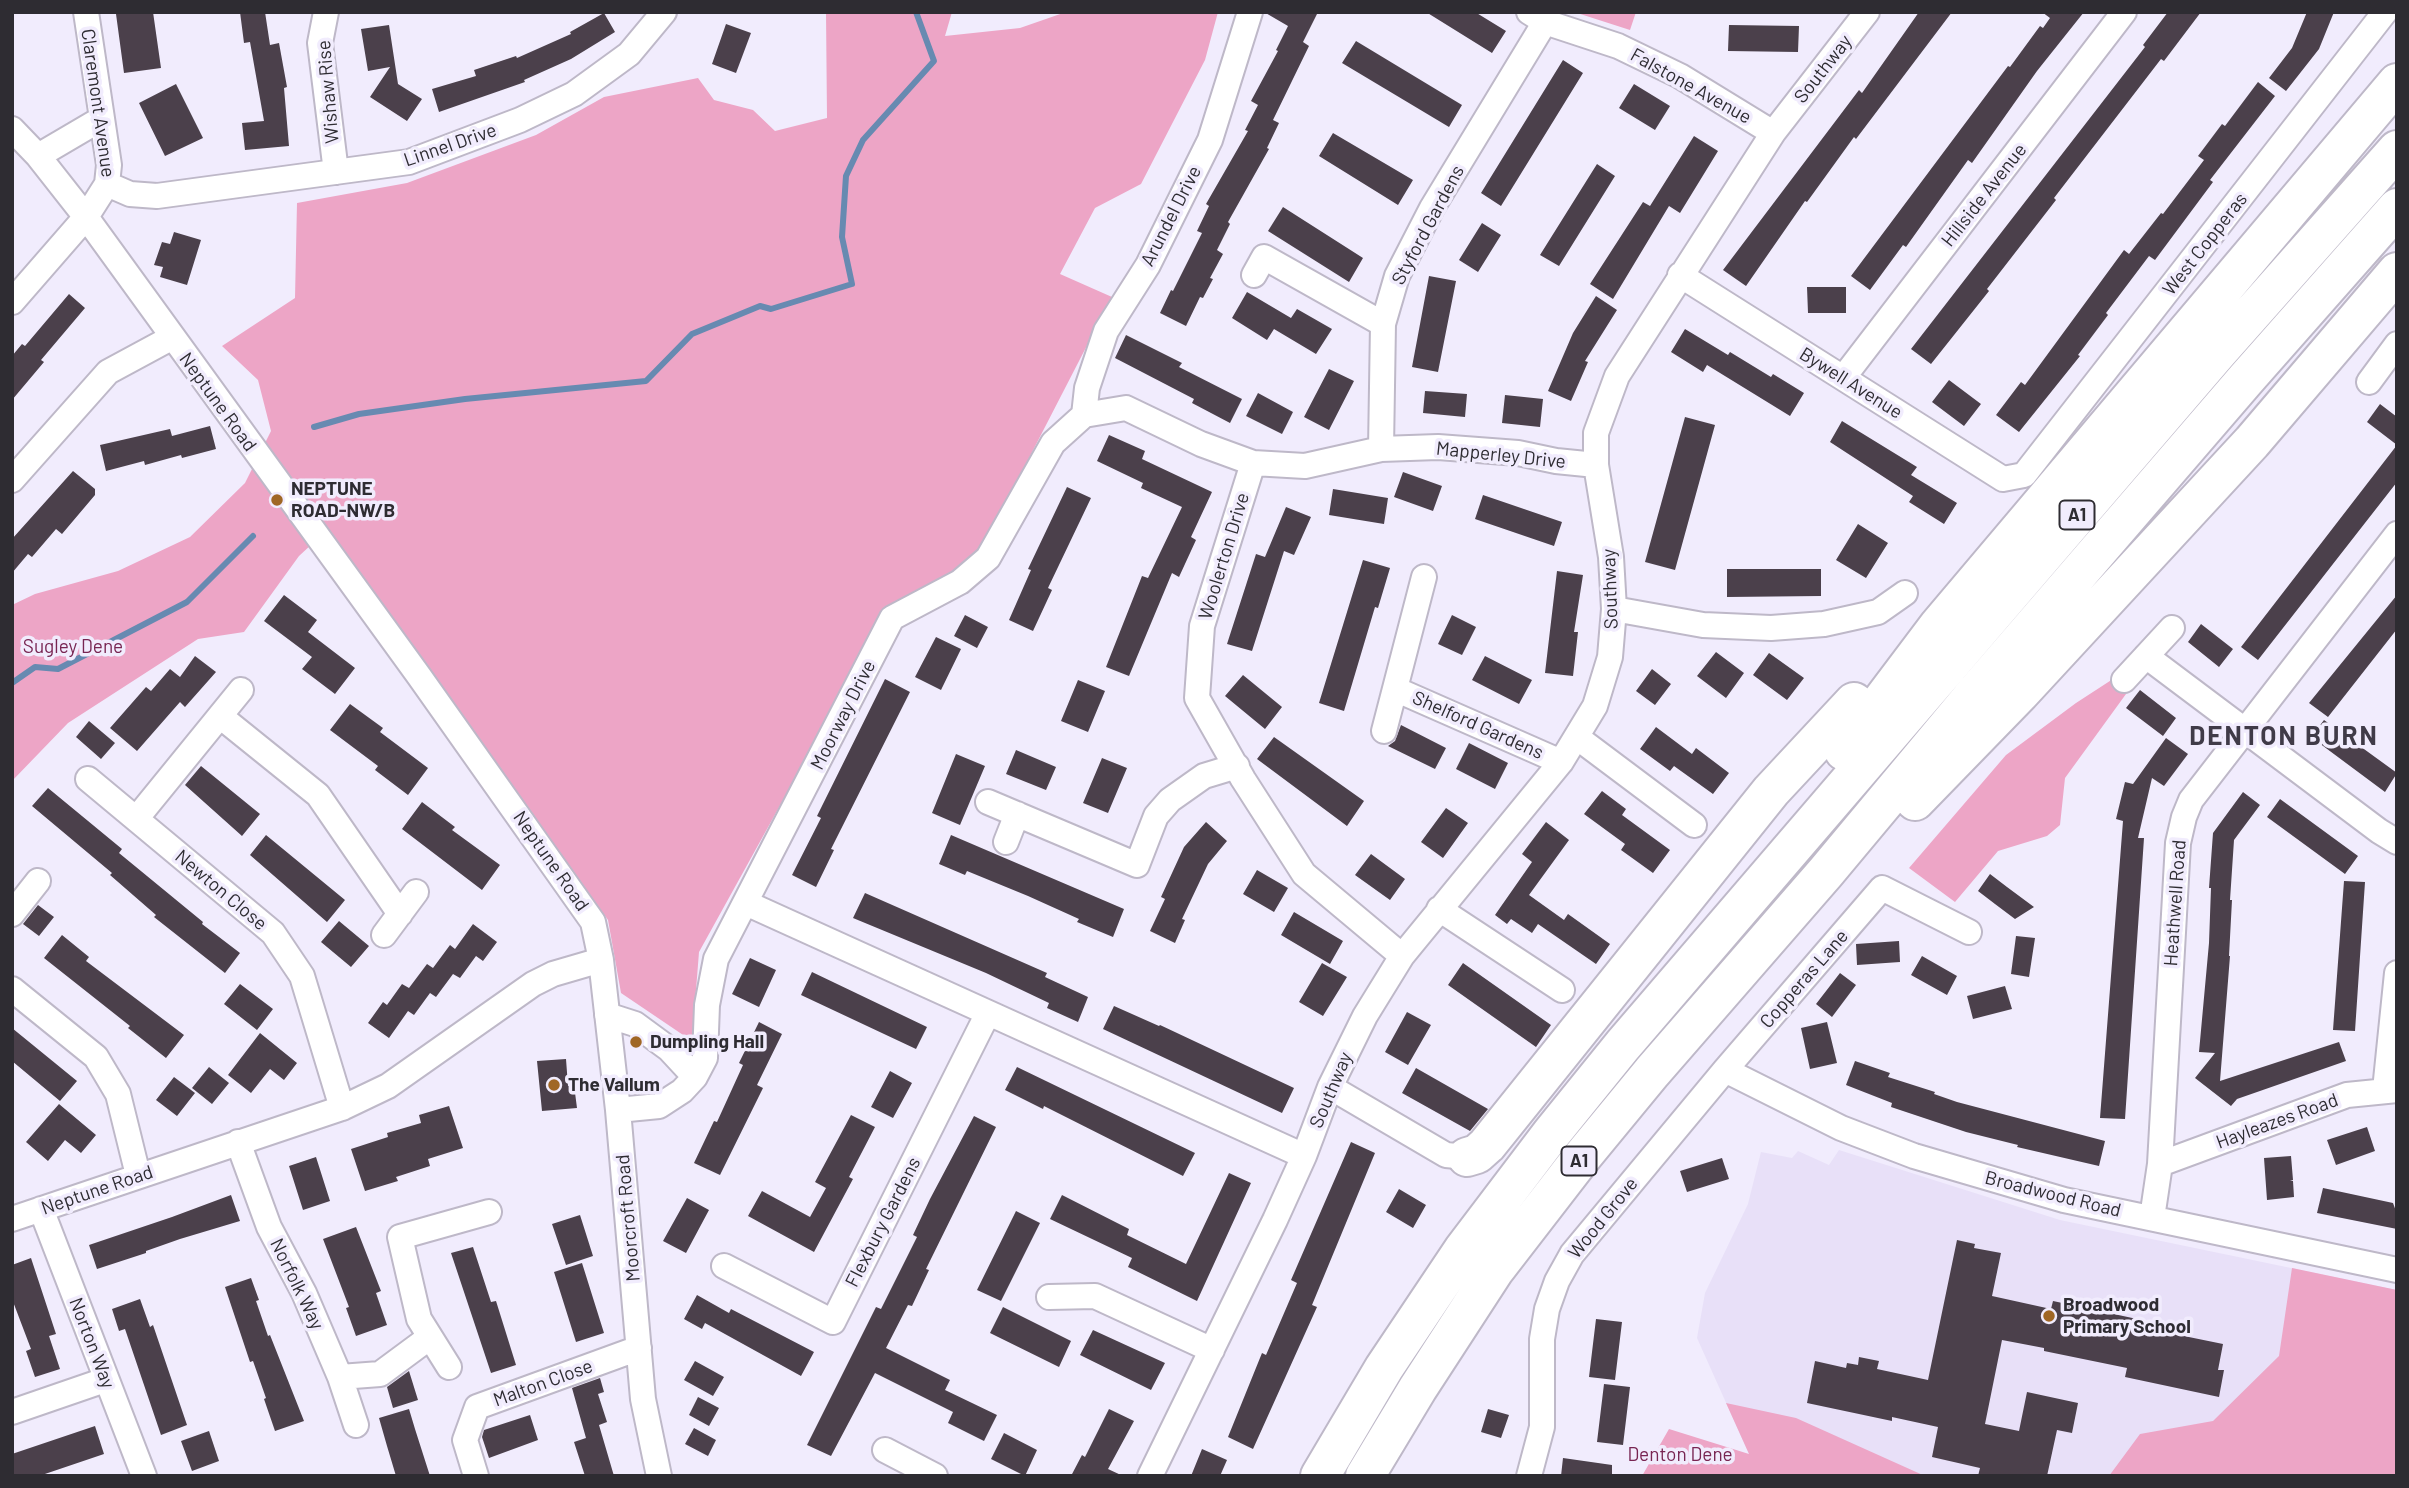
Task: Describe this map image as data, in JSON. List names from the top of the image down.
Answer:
{
  "streets": {
    "highway": ["A1"],
    "street": [
      "Southway",
      "Falstone Avenue",
      "Wishaw Rise",
      "Claremont Avenue",
      "Linnel Drive",
      "Hillside Avenue",
      "Arundel Drive",
      "Styford Gardens",
      "West Copperas",
      "Bywell Avenue",
      "Neptune Road",
      "Mapperley Drive",
      "Woolerton Drive",
      "Moorway Drive",
      "Shelford Gardens",
      "Newton Close",
      "Heathwell Road",
      "Copperas Lane",
      "Hayleazes Road",
      "Broadwood Road",
      "Moorcroft Road",
      "Wood Grove",
      "Flexbury Gardens",
      "Norfolk Way",
      "Norton Way",
      "Malton Close"
    ]
  },
  "crossings": [
    ["Southway", "Falstone Avenue"],
    ["Southway", "Bywell Avenue"],
    ["Southway", "Mapperley Drive"],
    ["Southway", "Woolerton Drive"],
    ["Southway", "Shelford Gardens"],
    ["Falstone Avenue", "Styford Gardens"],
    ["Wishaw Rise", "Linnel Drive"],
    ["Claremont Avenue", "Linnel Drive"],
    ["Hillside Avenue", "Bywell Avenue"],
    ["Arundel Drive", "Mapperley Drive"],
    ["Arundel Drive", "Moorway Drive"],
    ["Styford Gardens", "Mapperley Drive"],
    ["West Copperas", "Bywell Avenue"],
    ["Neptune Road", "Newton Close"],
    ["Neptune Road", "Moorcroft Road"],
    ["Neptune Road", "Norfolk Way"],
    ["Neptune Road", "Norton Way"],
    ["Mapperley Drive", "Woolerton Drive"],
    ["Mapperley Drive", "Moorway Drive"],
    ["Heathwell Road", "Hayleazes Road"],
    ["Heathwell Road", "Broadwood Road"],
    ["Copperas Lane", "Broadwood Road"],
    ["Copperas Lane", "Wood Grove"],
    ["Broadwood Road", "Wood Grove"],
    ["Moorcroft Road", "Malton Close"]
  ],
  "districts": ["DENTON BURN"],
  "parks": ["Sugley Dene", "Denton Dene"],
  "places": [
    "NEPTUNE ROAD-NW/B",
    "Dumpling Hall",
    "The Vallum",
    "Broadwood Primary School"
  ]
}
